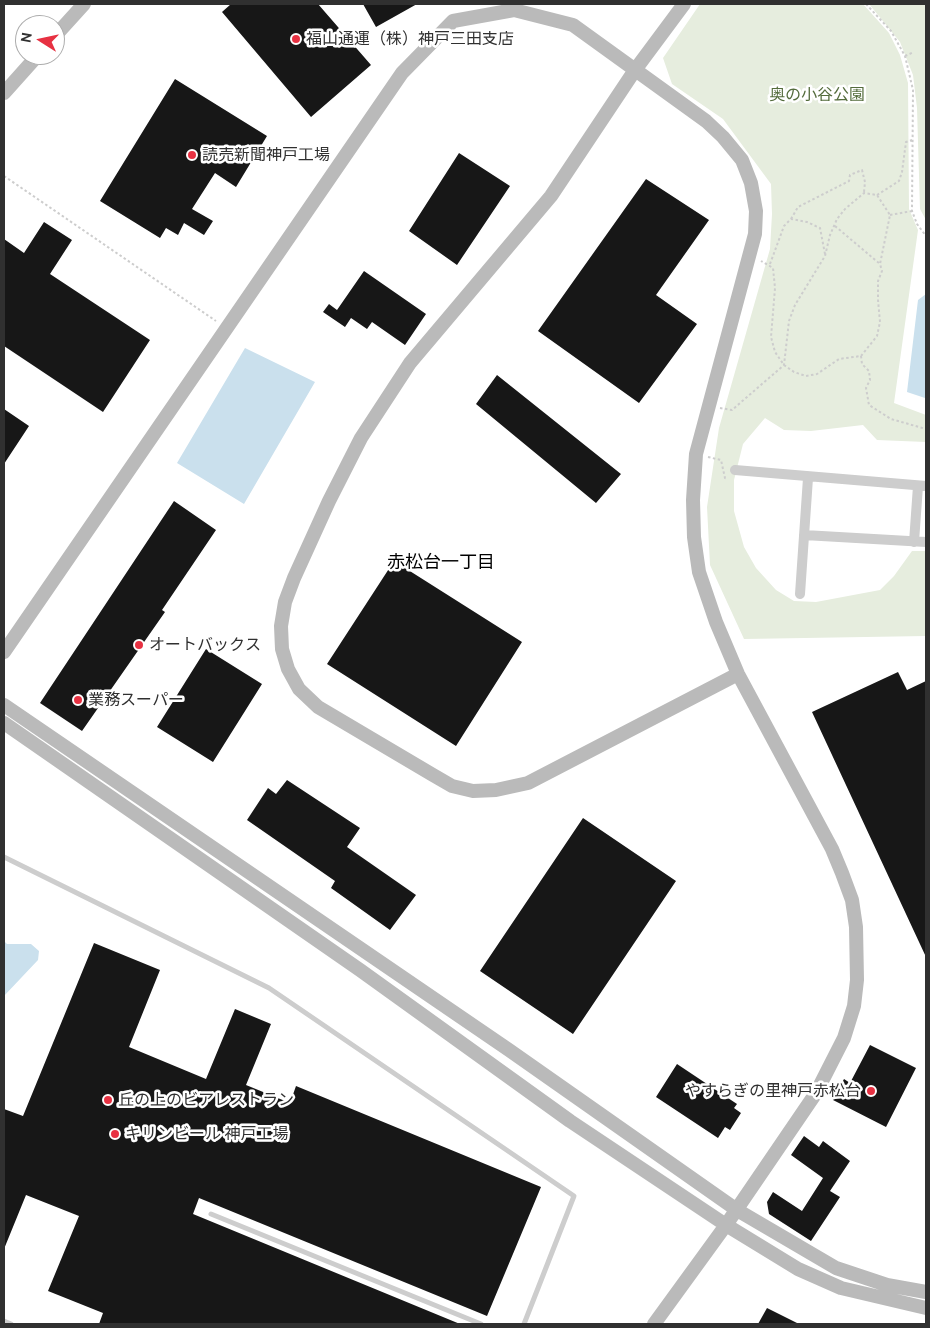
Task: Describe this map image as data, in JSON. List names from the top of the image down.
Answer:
{
  "districts": ["赤松台一丁目"],
  "parks": ["奥の小谷公園"],
  "places": [
    "福山通運（株）神戸三田支店",
    "読売新聞神戸工場",
    "オートバックス",
    "業務スーパー",
    "やすらぎの里神戸赤松台",
    "丘の上のビアレストラン",
    "キリンビール 神戸工場"
  ],
  "north": "left"
}
